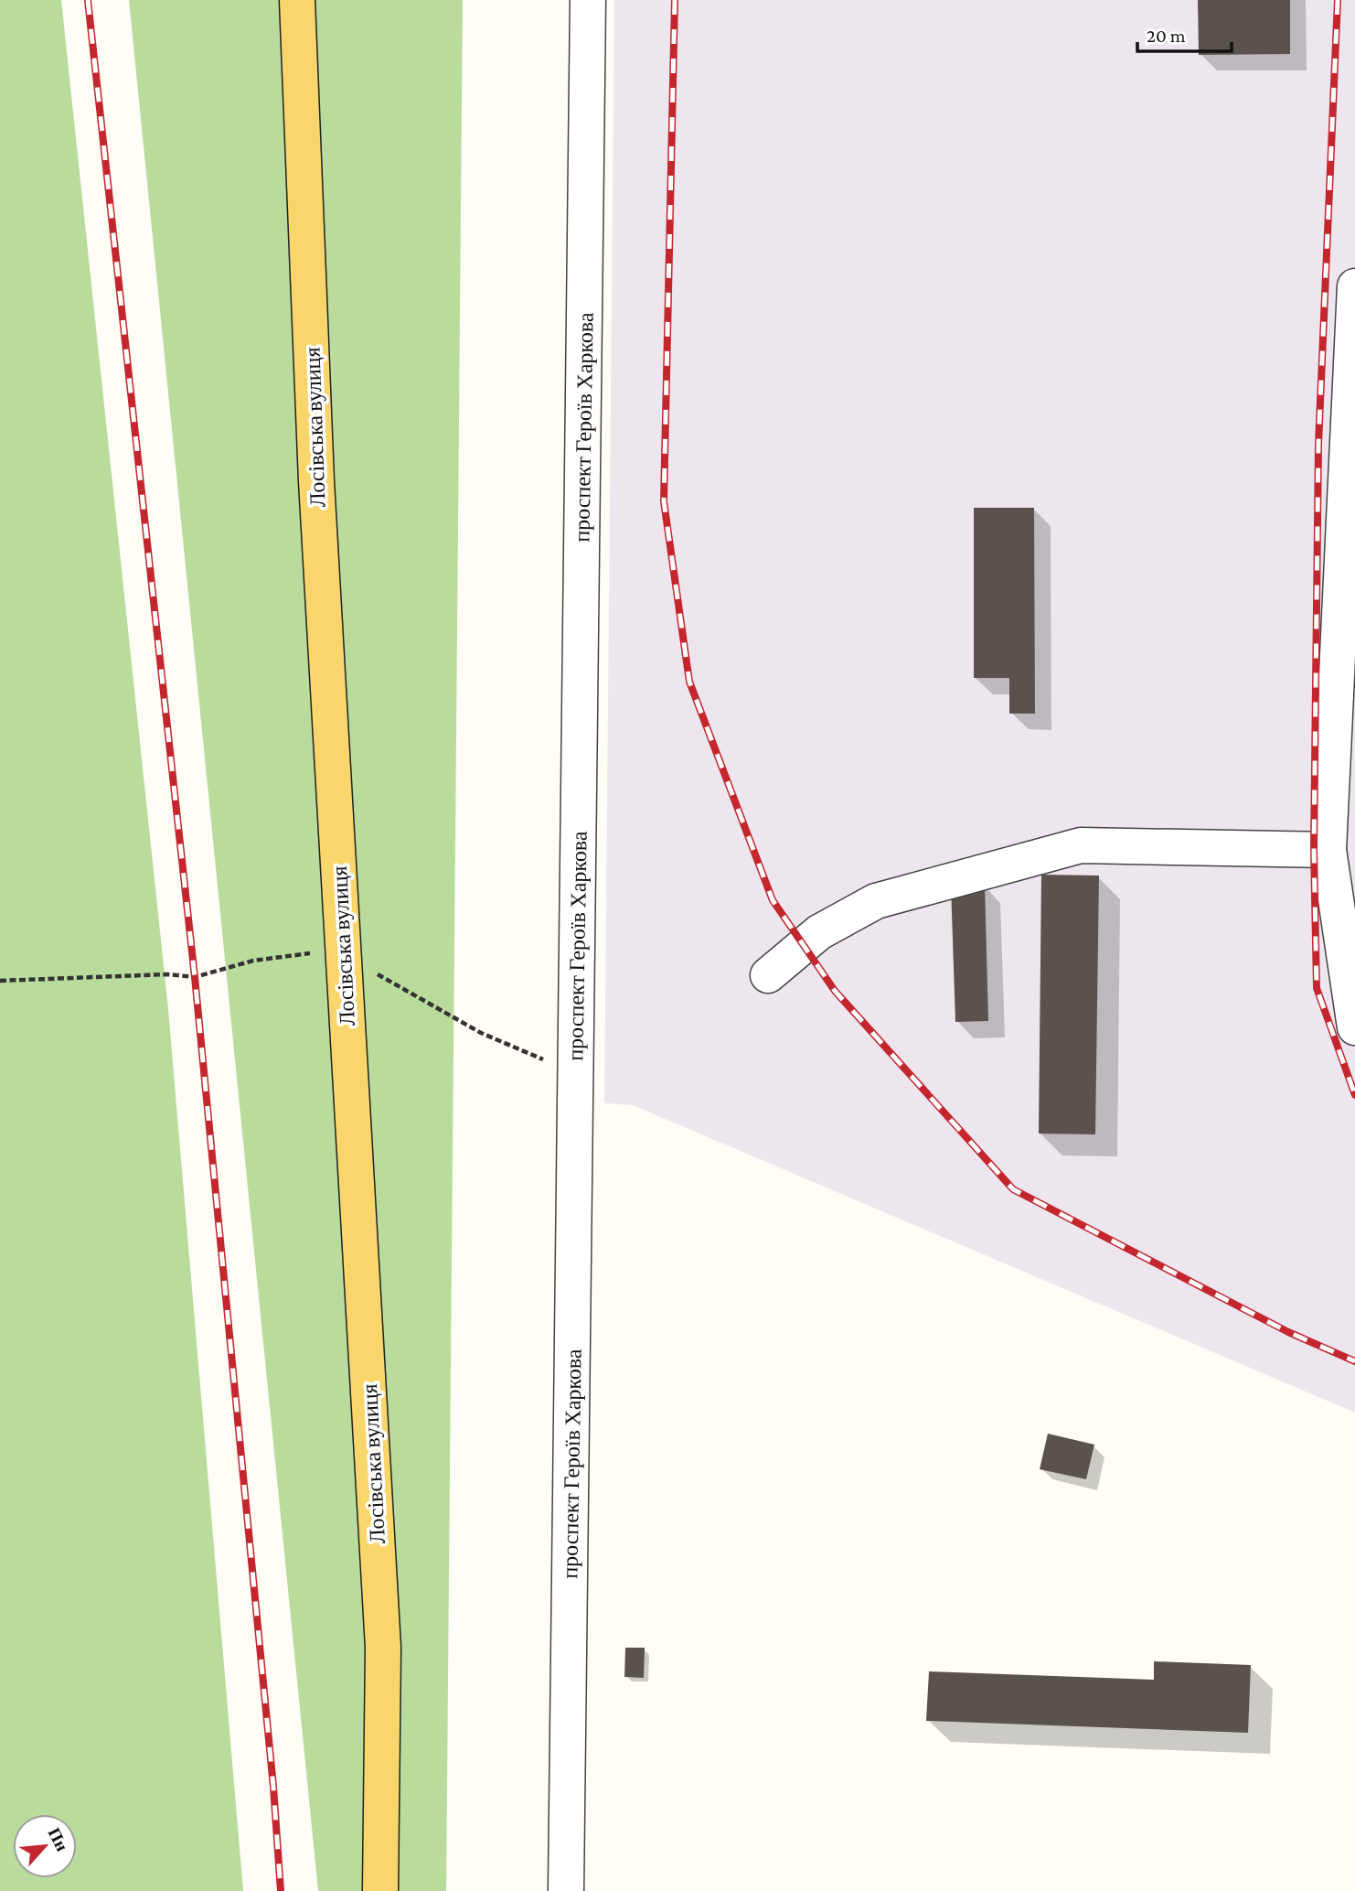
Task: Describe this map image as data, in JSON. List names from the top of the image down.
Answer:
{
  "streets": {
    "main road": ["Лосівська вулиця"],
    "street": ["проспект Героїв Харкова"]
  },
  "scale_bar": "20 m",
  "north": "top right"
}
